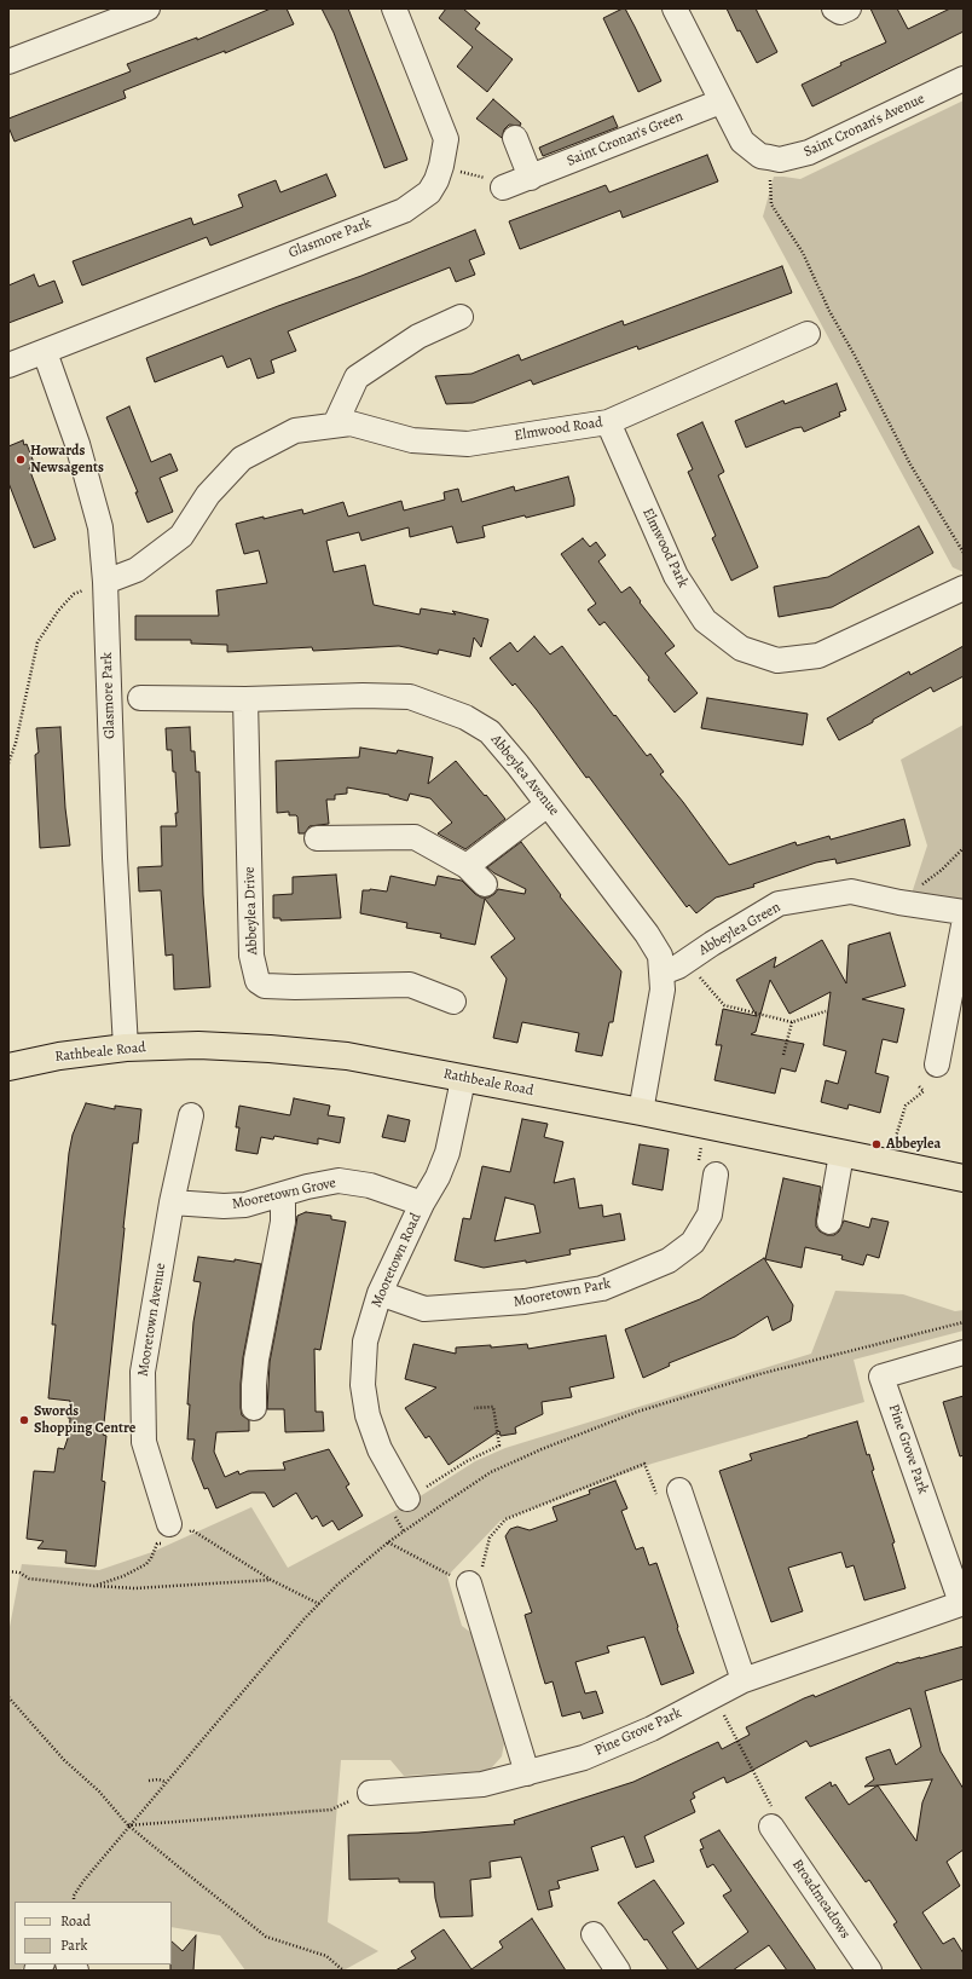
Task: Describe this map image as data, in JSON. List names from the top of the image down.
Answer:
{
  "streets": {
    "main road": ["Rathbeale Road"],
    "street": [
      "Saint Cronan's Avenue",
      "Saint Cronan's Green",
      "Glasmore Park",
      "Elmwood Road",
      "Elmwood Park",
      "Abbeylea Avenue",
      "Abbeylea Drive",
      "Abbeylea Green",
      "Mooretown Grove",
      "Mooretown Road",
      "Mooretown Park",
      "Mooretown Avenue",
      "Pine Grove Park",
      "Broadmeadows"
    ]
  },
  "crossings": [
    ["Saint Cronan's Avenue", "Saint Cronan's Green"],
    ["Glasmore Park", "Elmwood Road"],
    ["Glasmore Park", "Rathbeale Road"],
    ["Elmwood Road", "Elmwood Park"],
    ["Abbeylea Avenue", "Abbeylea Drive"],
    ["Abbeylea Avenue", "Abbeylea Green"],
    ["Abbeylea Avenue", "Rathbeale Road"],
    ["Rathbeale Road", "Mooretown Road"],
    ["Mooretown Grove", "Mooretown Road"],
    ["Mooretown Grove", "Mooretown Avenue"],
    ["Mooretown Road", "Mooretown Park"]
  ],
  "places": ["Howards Newsagents", "Abbeylea", "Swords Shopping Centre"],
  "legend": ["Road", "Park"]
}
